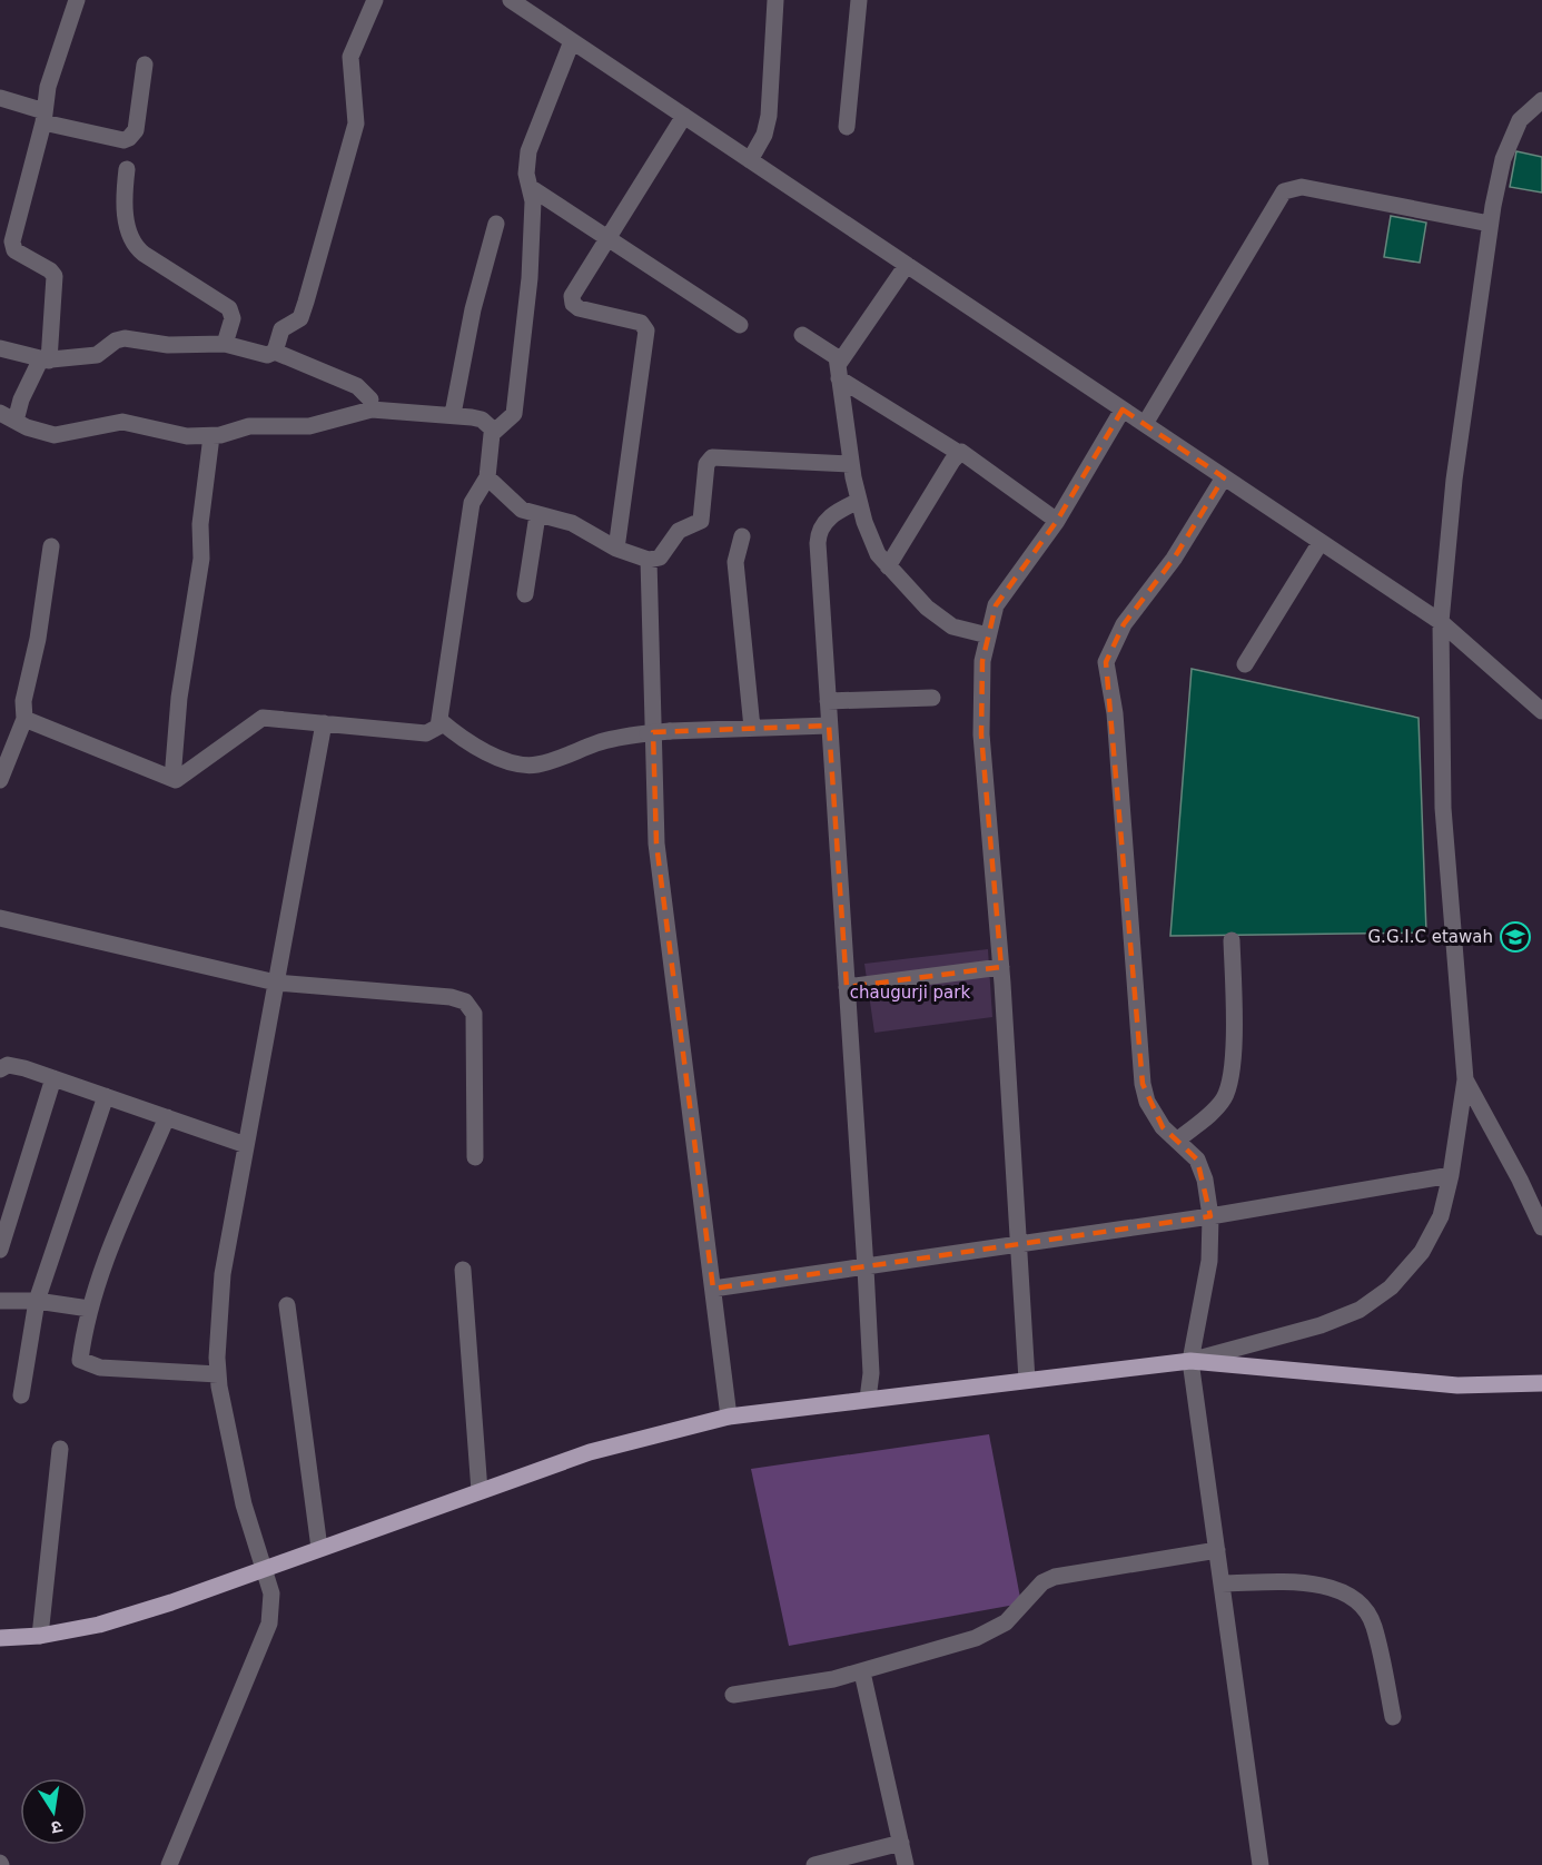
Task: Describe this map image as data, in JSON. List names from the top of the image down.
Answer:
{
  "parks": ["chaugurji park"],
  "places": {
    "school or university": ["G.G.I.C etawah"]
  },
  "north": "bottom"
}
